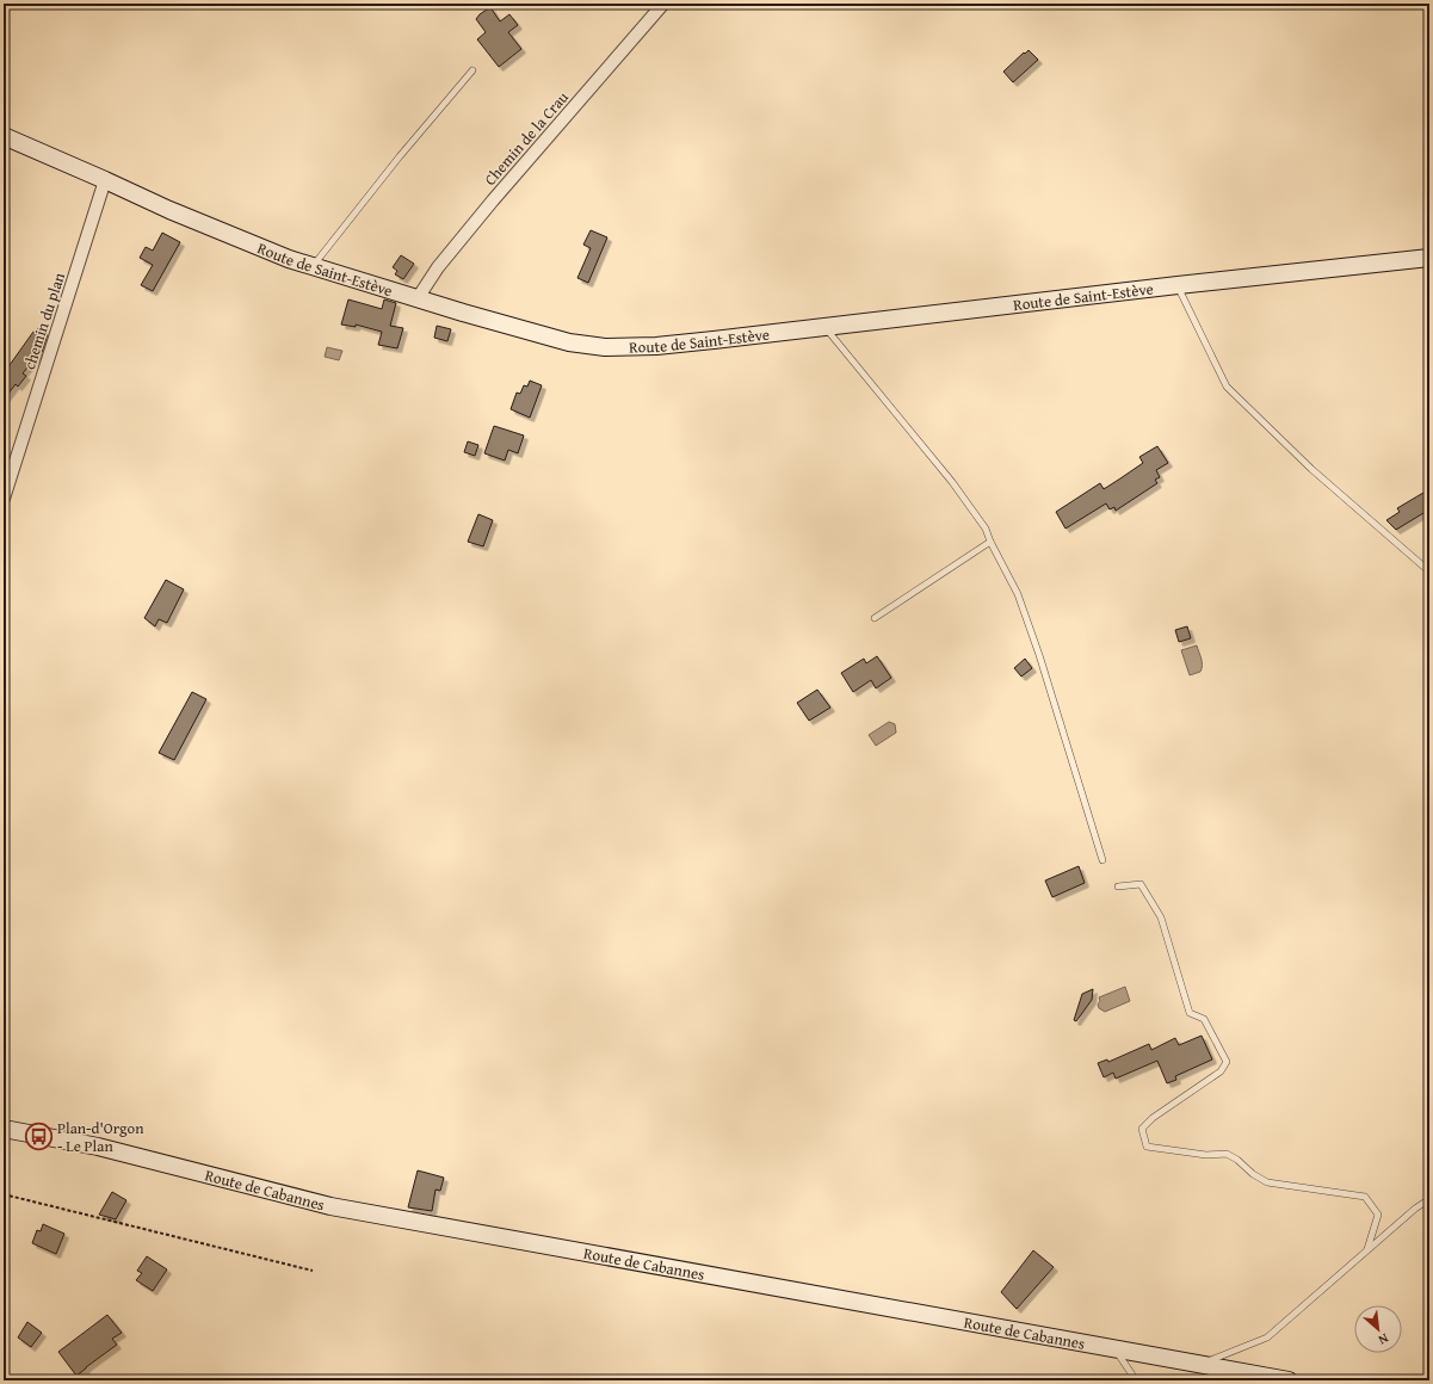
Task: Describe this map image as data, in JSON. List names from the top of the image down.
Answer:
{
  "streets": {
    "street": [
      "Chemin de la Crau",
      "Route de Saint-Estève",
      "chemin du plan",
      "Route de Cabannes"
    ]
  },
  "crossings": [
    ["Chemin de la Crau", "Route de Saint-Estève"],
    ["Route de Saint-Estève", "chemin du plan"]
  ],
  "places": {
    "bus stop": ["Plan-d'Orgon - Le Plan"]
  },
  "north": "bottom right"
}
